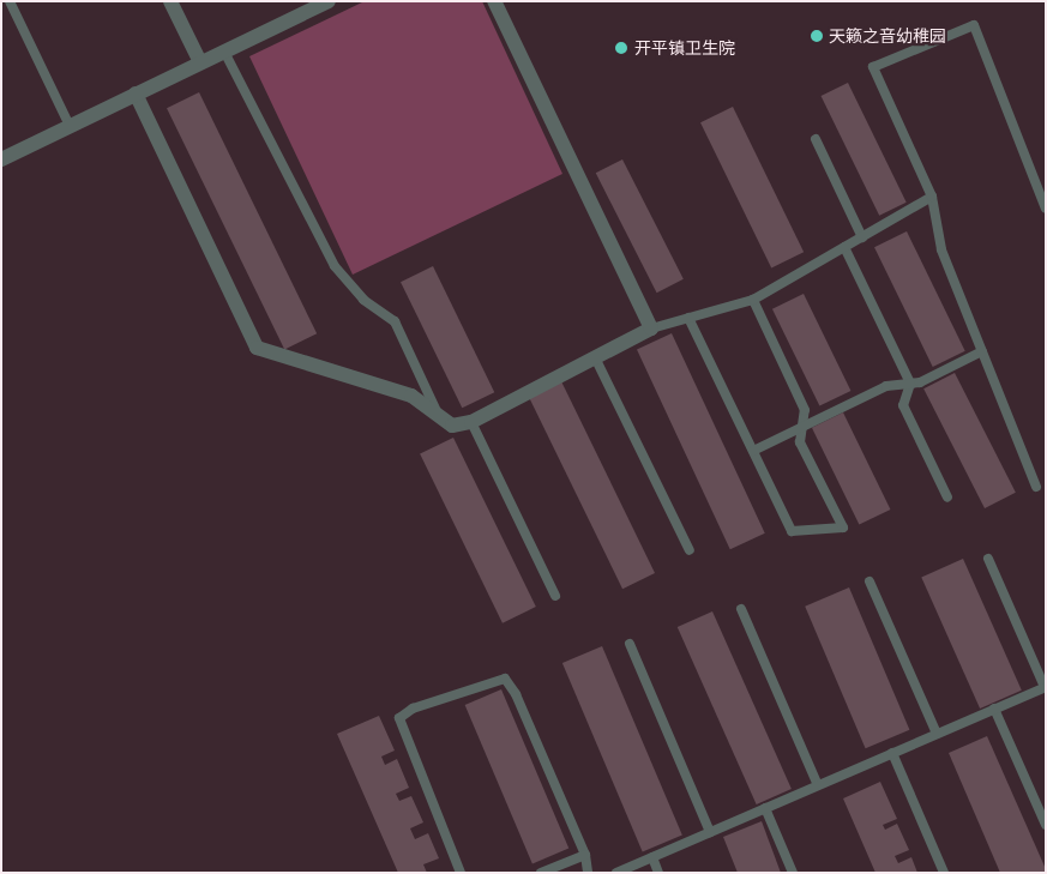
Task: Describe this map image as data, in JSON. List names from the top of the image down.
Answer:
{
  "places": ["天籁之音幼稚园", "开平镇卫生院"]
}
